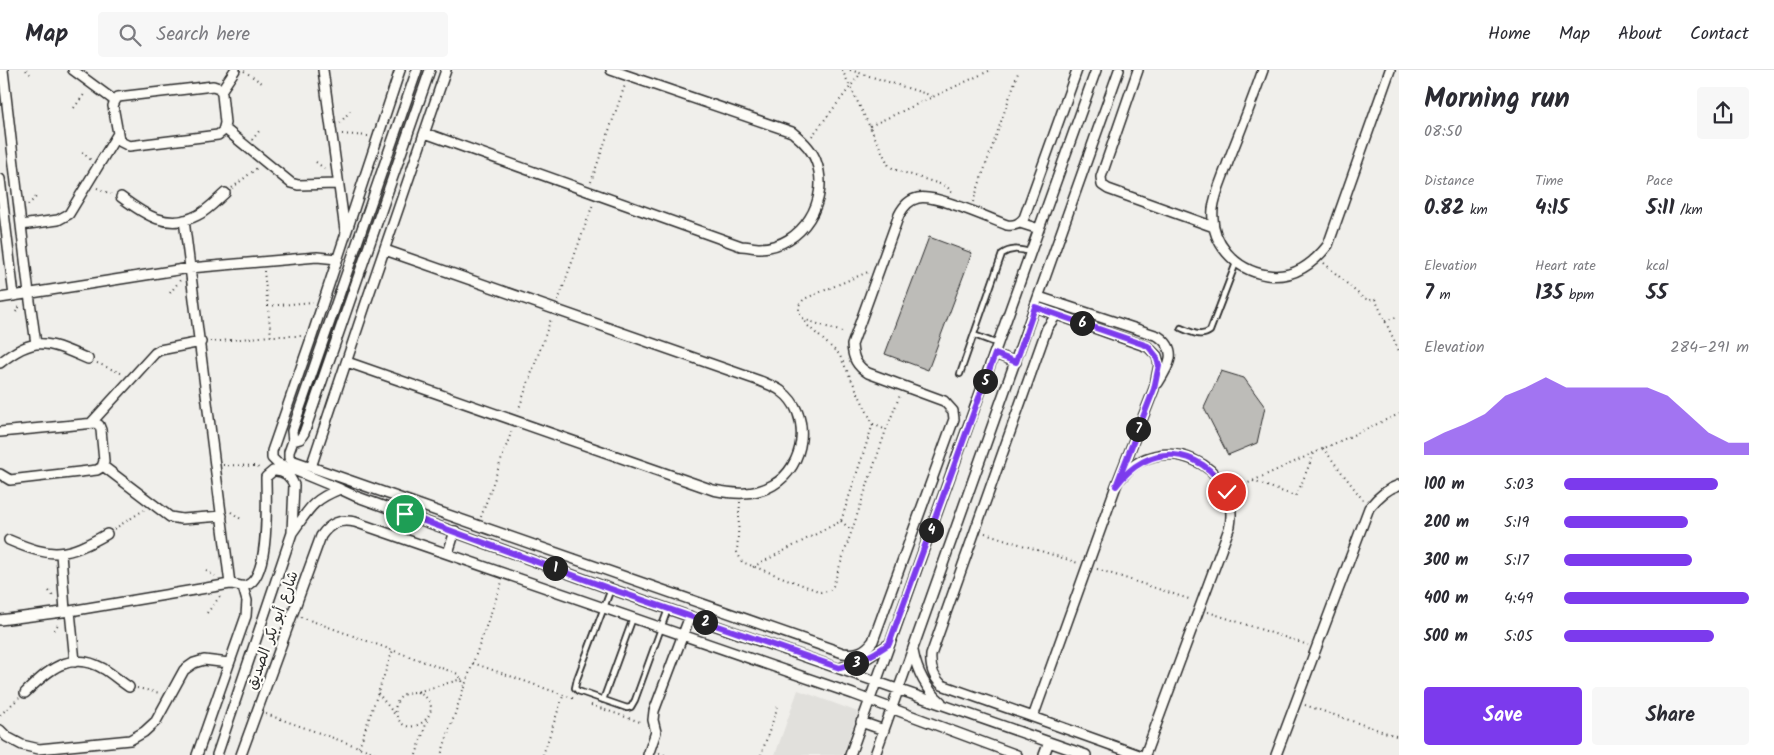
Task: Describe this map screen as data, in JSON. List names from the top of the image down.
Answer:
{
  "streets": {
    "street": ["شارع أبو بكر الصديق"]
  },
  "page": {
    "header": "Map",
    "search": "Search here",
    "nav": [
      "Home",
      "Map",
      "About",
      "Contact"
    ],
    "heading": ["Morning run", "08:50"],
    "stats": [
      ["Distance", "0.82 km"],
      ["Time", "4:15"],
      ["Pace", "5:11 /km"],
      ["Elevation", "7 m"],
      ["Heart rate", "135 bpm"],
      ["kcal", "55"]
    ],
    "pins": [
      "6",
      "5",
      "7",
      "4",
      "1",
      "2",
      "3"
    ],
    "chart": ["Elevation", "284–291 m"],
    "list": [
      {
        "name": "100 m",
        "note": "5:03"
      },
      {
        "name": "200 m",
        "note": "5:19"
      },
      {
        "name": "300 m",
        "note": "5:17"
      },
      {
        "name": "400 m",
        "note": "4:49"
      },
      {
        "name": "500 m",
        "note": "5:05"
      }
    ],
    "buttons": ["Save", "Share"]
  }
}
